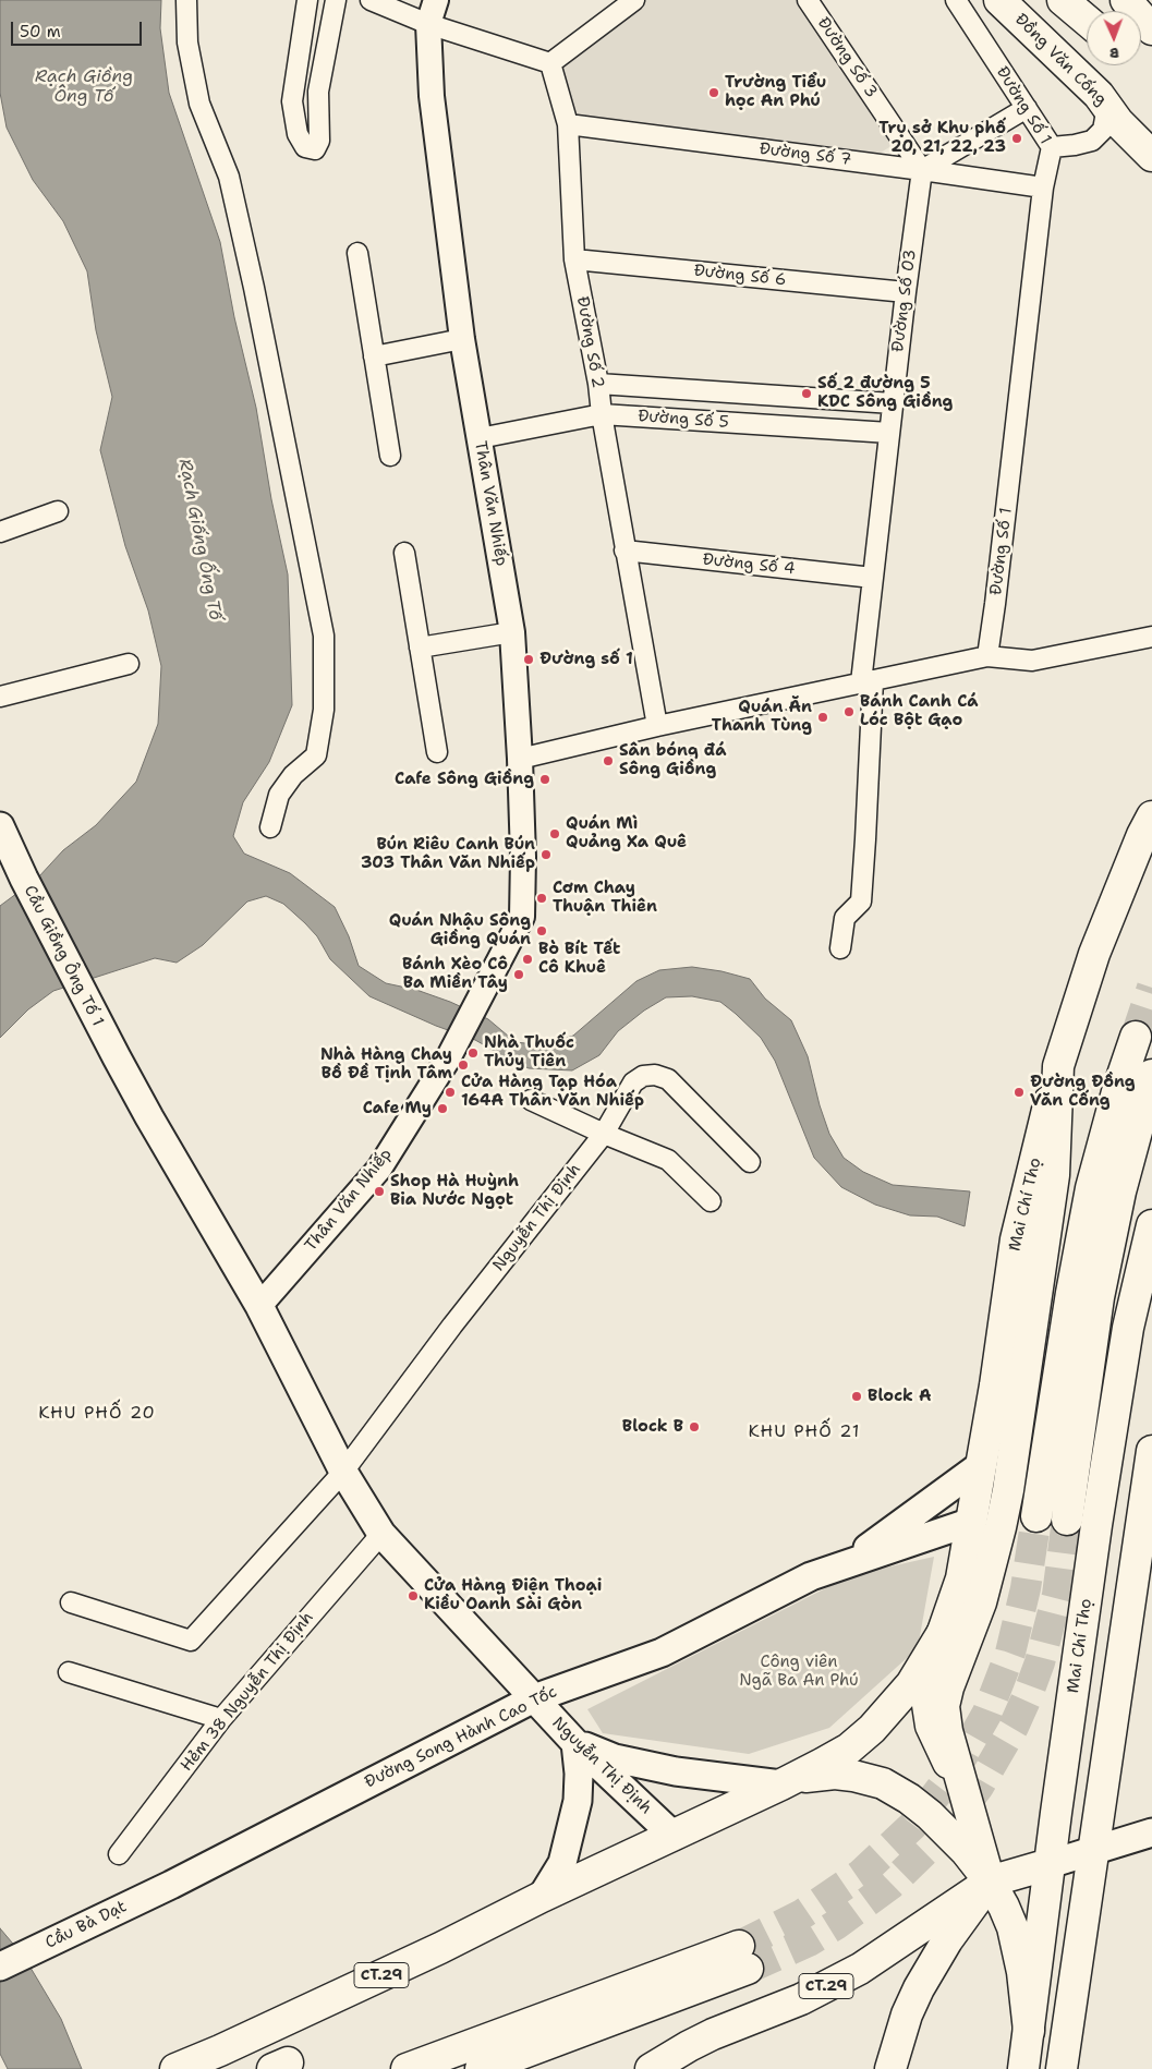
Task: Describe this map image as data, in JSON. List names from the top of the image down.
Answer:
{
  "streets": {
    "main road": [
      "Đồng Văn Cống",
      "Cầu Giồng Ông Tố 1",
      "Mai Chí Thọ",
      "Nguyễn Thị Định",
      "Đường Song Hành Cao Tốc",
      "Cầu Bà Dạt",
      "CT.29"
    ],
    "street": [
      "Đường Số 3",
      "Đường Số 1",
      "Đường Số 7",
      "Đường Số 6",
      "Đường Số 03",
      "Đường Số 2",
      "Đường Số 5",
      "Thân Văn Nhiếp",
      "Đường Số 4",
      "Hẻm 38 Nguyễn Thị Định"
    ]
  },
  "crossings": [
    ["Đường Số 3", "Đường Số 7"],
    ["Đường Số 3", "Đường Số 03"],
    ["Đường Số 1", "Đường Số 7"],
    ["Đường Số 7", "Đường Số 03"],
    ["Đường Số 7", "Đường Số 2"],
    ["Đường Số 6", "Đường Số 03"],
    ["Đường Số 6", "Đường Số 2"],
    ["Đường Số 03", "Đường Số 5"],
    ["Đường Số 03", "Đường Số 4"],
    ["Đường Số 2", "Đường Số 5"],
    ["Đường Số 2", "Đường Số 4"],
    ["Đường Số 5", "Thân Văn Nhiếp"],
    ["Thân Văn Nhiếp", "Nguyễn Thị Định"],
    ["Cầu Giồng Ông Tố 1", "Nguyễn Thị Định"],
    ["Mai Chí Thọ", "Đường Song Hành Cao Tốc"],
    ["Mai Chí Thọ", "CT.29"],
    ["Nguyễn Thị Định", "Hẻm 38 Nguyễn Thị Định"],
    ["Nguyễn Thị Định", "Đường Song Hành Cao Tốc"],
    ["Nguyễn Thị Định", "CT.29"],
    ["Đường Song Hành Cao Tốc", "Cầu Bà Dạt"]
  ],
  "districts": ["KHU PHỐ 20", "KHU PHỐ 21"],
  "water": ["Rạch Giồng Ông Tố", "Rạch Giống Ống Tố"],
  "parks": ["Công viên Ngã Ba An Phú"],
  "places": [
    "Trường Tiểu học An Phú",
    "Trụ sở Khu phố 20, 21, 22, 23",
    "Số 2 đường 5 KDC Sông Giồng",
    "Đường số 1",
    "Bánh Canh Cá Lóc Bột Gạo",
    "Quán Ăn Thanh Tùng",
    "Sân bóng đá Sông Giồng",
    "Cafe Sông Giồng",
    "Quán Mì Quảng Xa Quê",
    "Bún Riêu Canh Bún 303 Thân Văn Nhiếp",
    "Cơm Chay Thuận Thiên",
    "Quán Nhậu Sông Giồng Quán",
    "Bò Bít Tết Cô Khuê",
    "Bánh Xèo Cô Ba Miền Tây",
    "Nhà Thuốc Thủy Tiên",
    "Nhà Hàng Chay Bồ Đề Tịnh Tâm",
    "Cửa Hàng Tạp Hóa 164A Thân Văn Nhiếp",
    "Đường Đồng Văn Cống",
    "Cafe My",
    "Shop Hà Huỳnh Bia Nước Ngọt",
    "Block A",
    "Block B",
    "Cửa Hàng Điện Thoại Kiều Oanh Sài Gòn"
  ],
  "scale_bar": "50 m",
  "north": "bottom"
}
